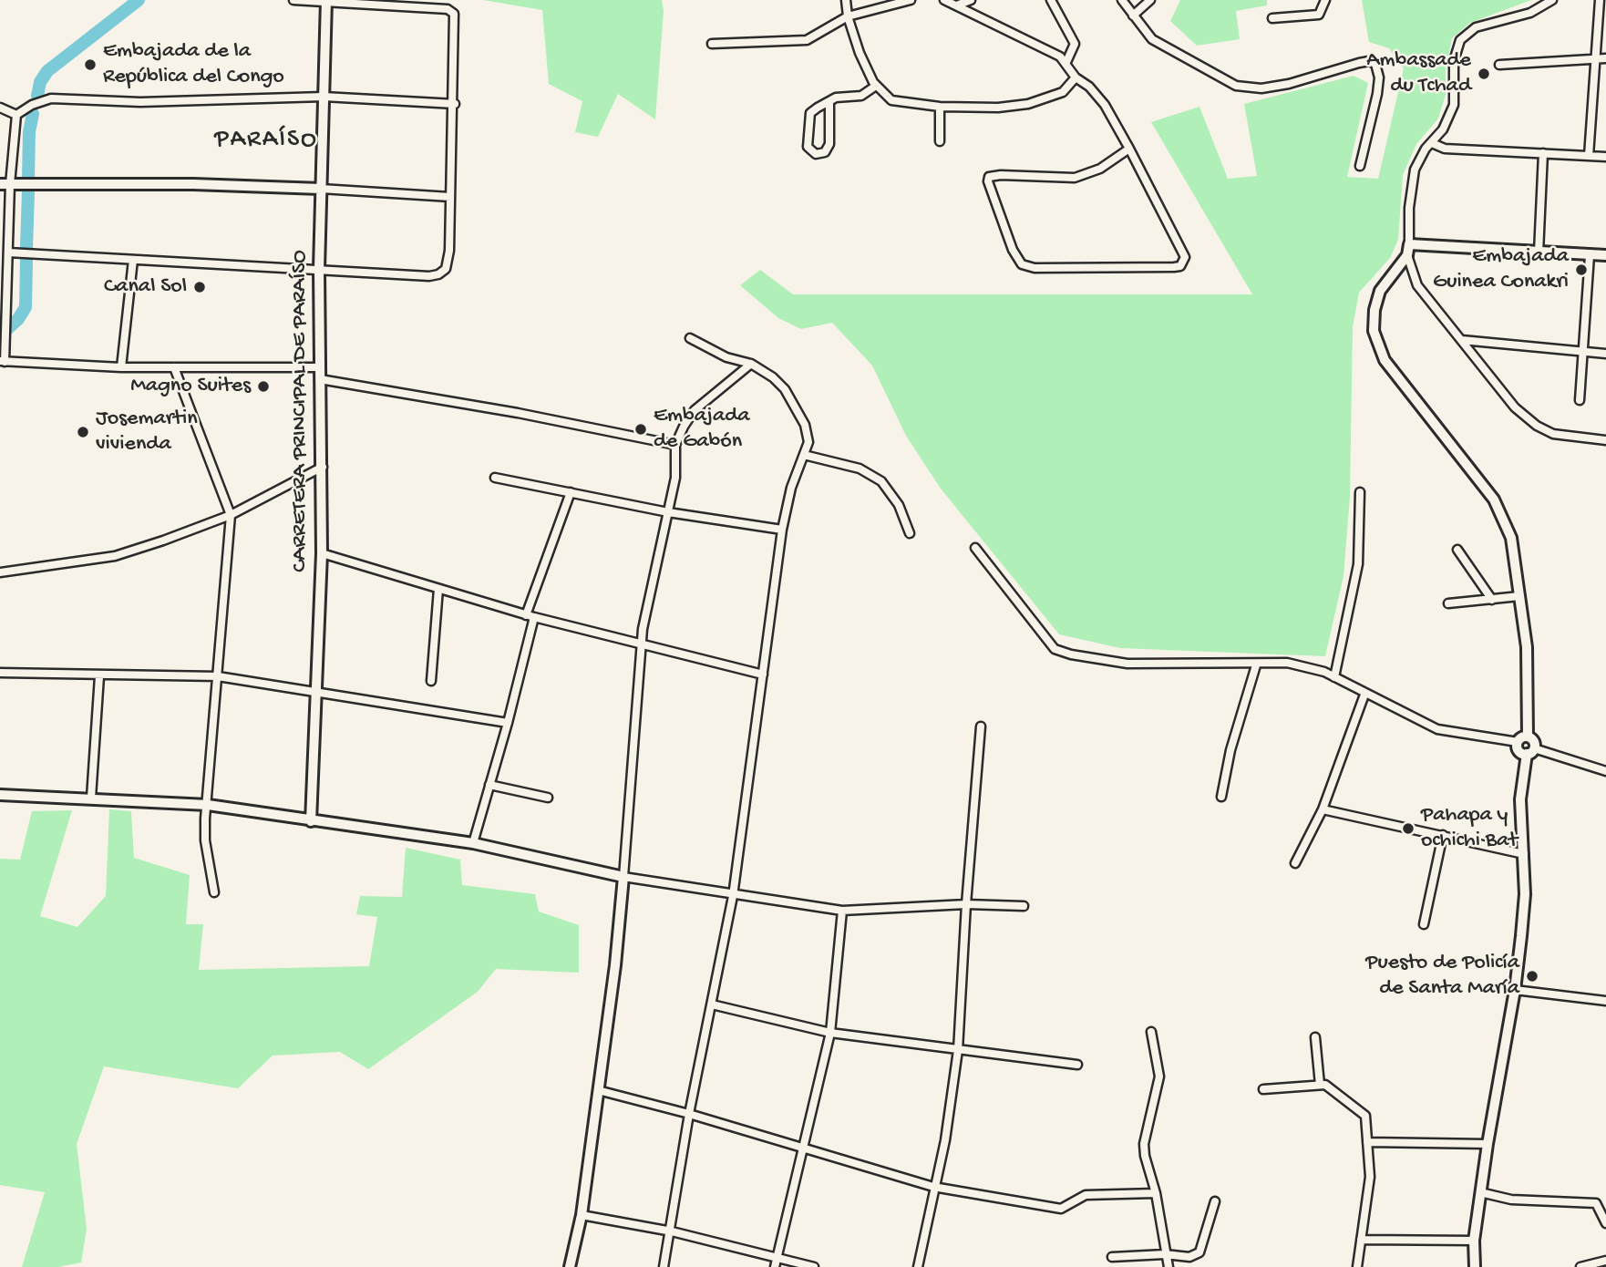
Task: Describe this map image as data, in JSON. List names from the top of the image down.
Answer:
{
  "streets": {
    "street": ["CARRETERA PRINCIPAL DE PARAÍSO"]
  },
  "districts": ["PARAÍSO"],
  "places": [
    "Embajada de la República del Congo",
    "Ambassade du Tchad",
    "Embajada Guinea Conakri",
    "Canal Sol",
    "Magno Suites",
    "Embajada de Gabón",
    "Josemartin vivienda",
    "Pahapa y ochichi Bat",
    "Puesto de Policía de Santa María"
  ]
}
